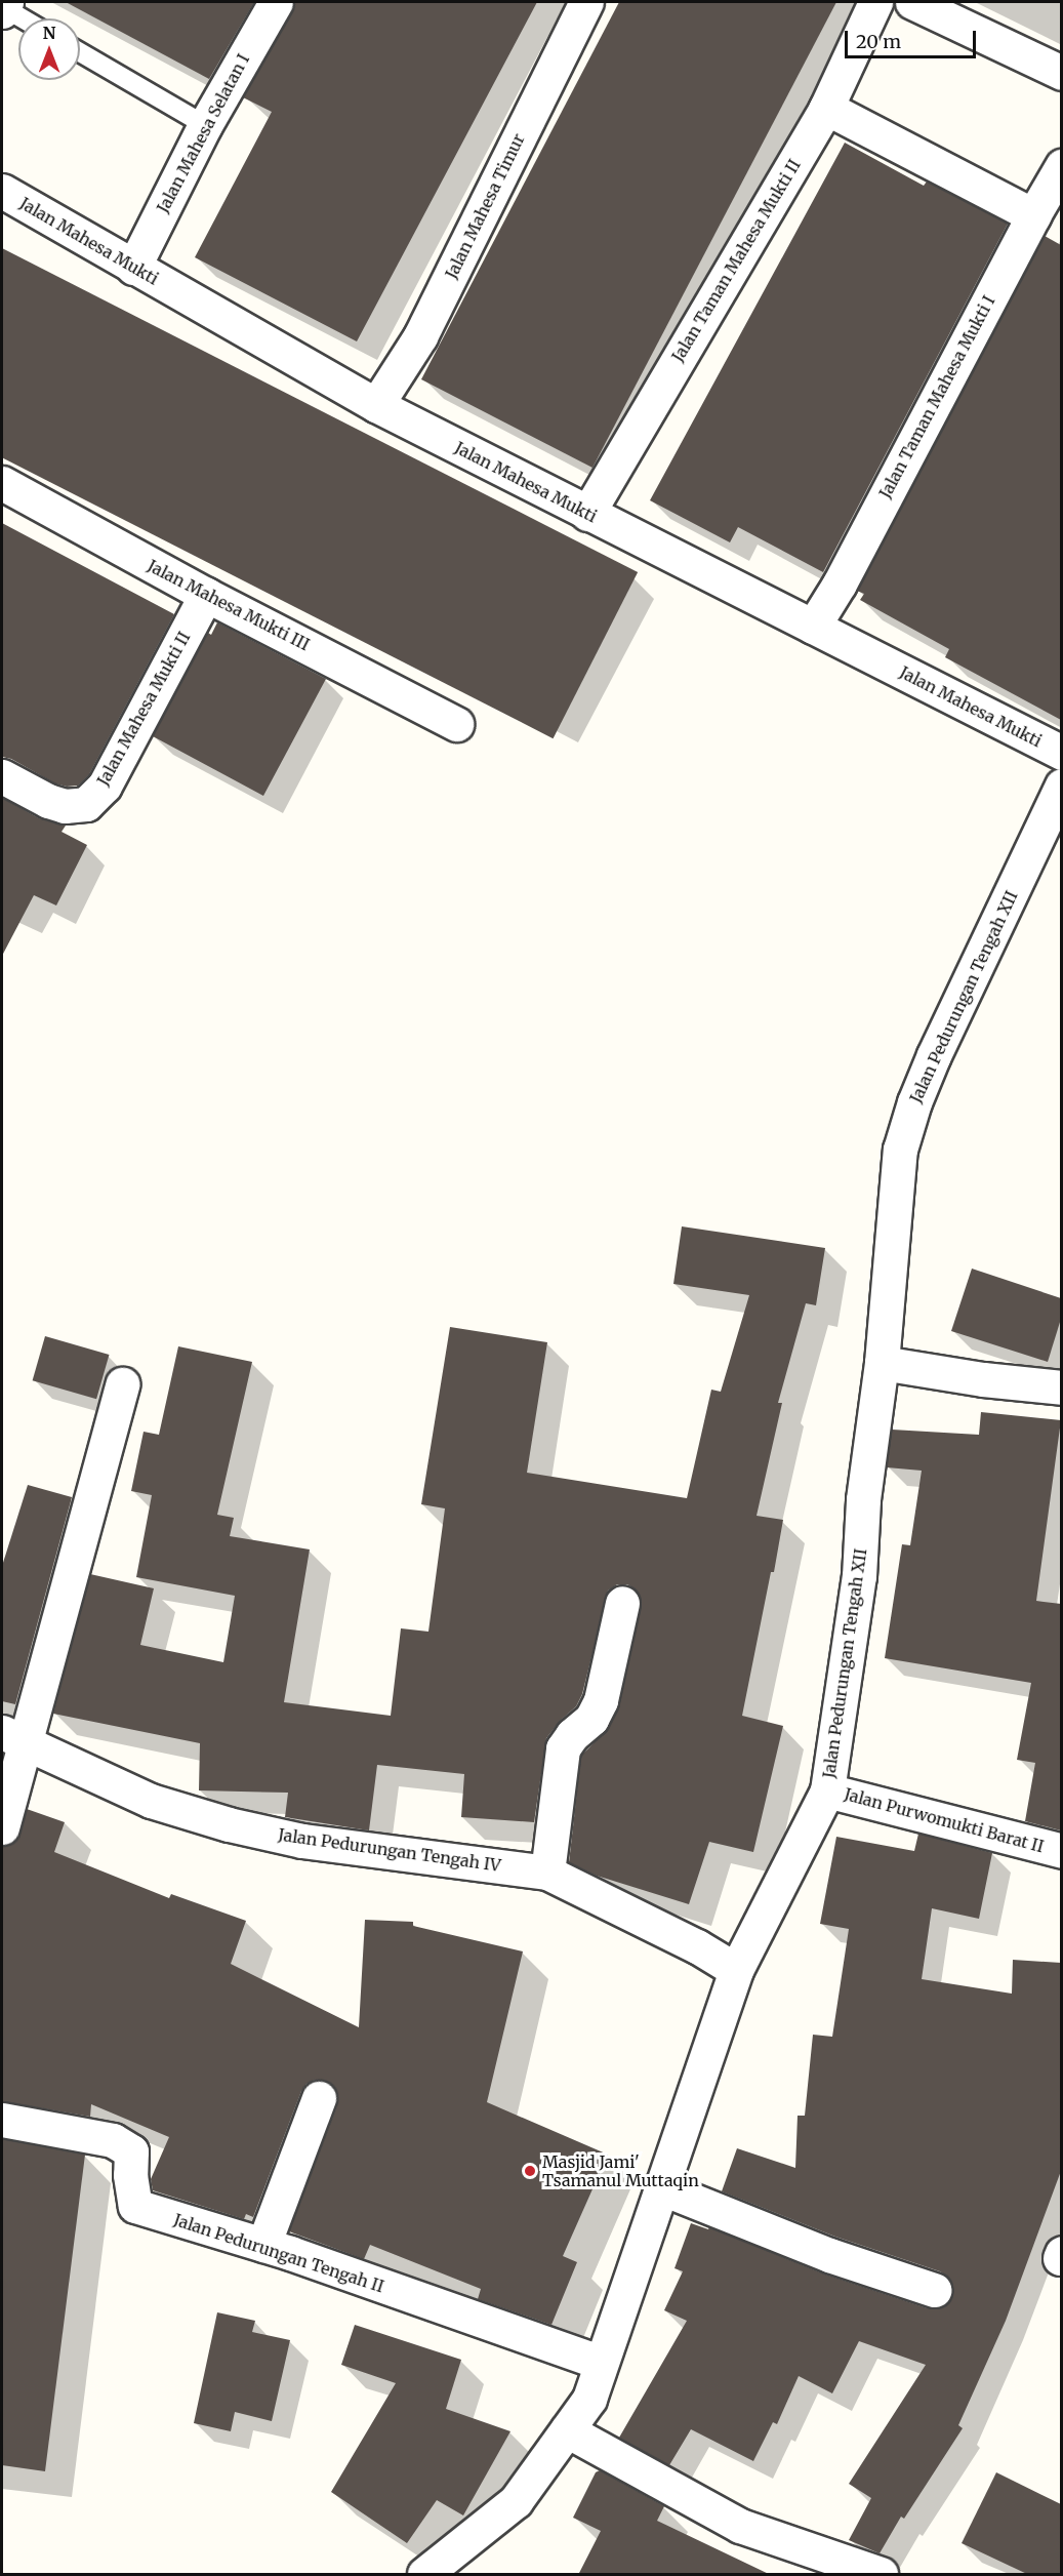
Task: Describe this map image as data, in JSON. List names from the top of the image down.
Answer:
{
  "streets": {
    "street": [
      "Jalan Mahesa Selatan I",
      "Jalan Mahesa Timur",
      "Jalan Mahesa Mukti",
      "Jalan Taman Mahesa Mukti II",
      "Jalan Taman Mahesa Mukti I",
      "Jalan Mahesa Mukti III",
      "Jalan Mahesa Mukti II",
      "Jalan Pedurungan Tengah XII",
      "Jalan Purwomukti Barat II",
      "Jalan Pedurungan Tengah IV",
      "Jalan Pedurungan Tengah II"
    ]
  },
  "crossings": [
    ["Jalan Mahesa Selatan I", "Jalan Mahesa Mukti"],
    ["Jalan Mahesa Timur", "Jalan Mahesa Mukti"],
    ["Jalan Mahesa Mukti", "Jalan Taman Mahesa Mukti II"],
    ["Jalan Mahesa Mukti", "Jalan Taman Mahesa Mukti I"],
    ["Jalan Mahesa Mukti III", "Jalan Mahesa Mukti II"],
    ["Jalan Pedurungan Tengah XII", "Jalan Purwomukti Barat II"],
    ["Jalan Pedurungan Tengah XII", "Jalan Pedurungan Tengah IV"],
    ["Jalan Pedurungan Tengah XII", "Jalan Pedurungan Tengah II"]
  ],
  "places": ["Masjid Jami' Tsamanul Muttaqin"],
  "scale_bar": "20 m",
  "north": "top"
}
